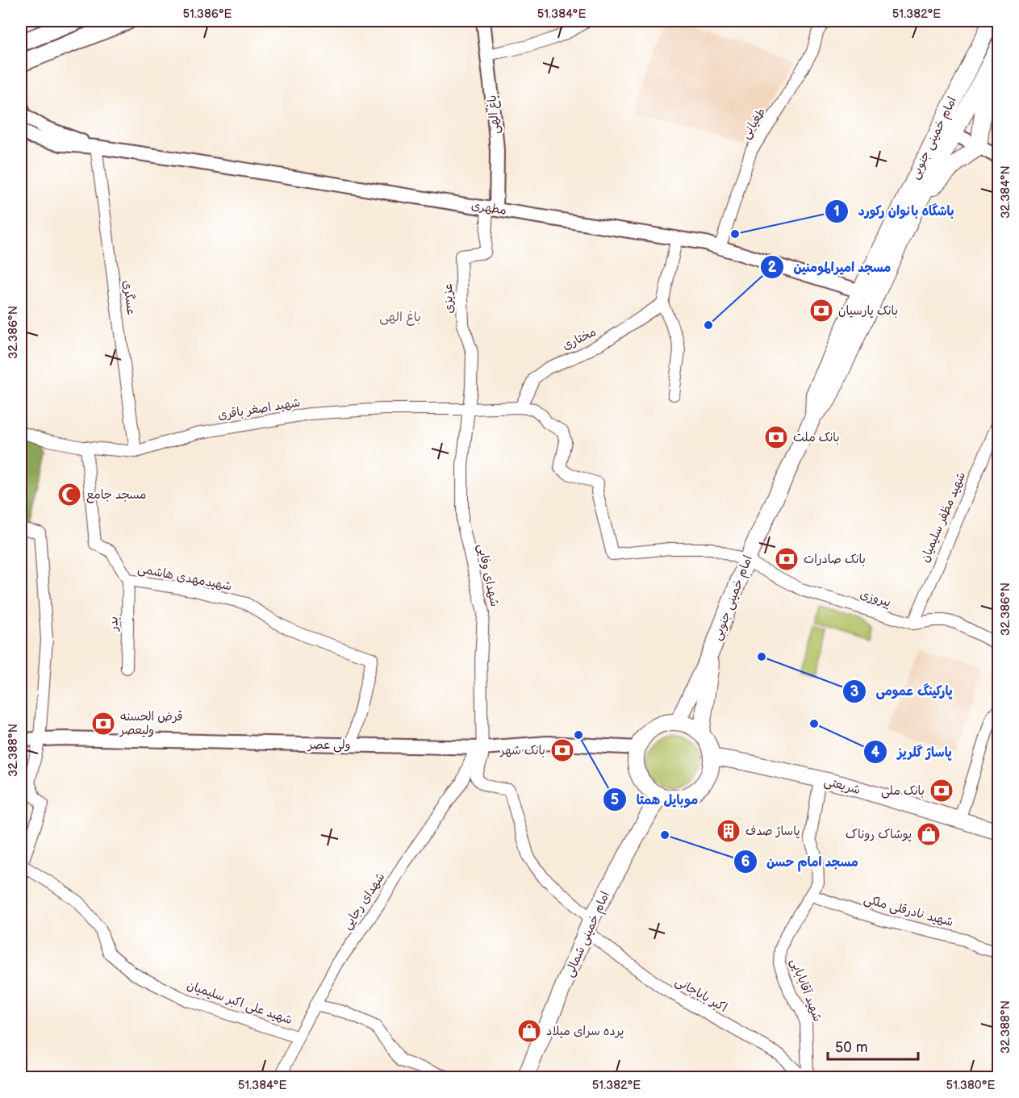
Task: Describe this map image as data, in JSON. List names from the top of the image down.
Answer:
{
  "streets": {
    "main road": ["امام خمینی جنوبی", "شریعتی", "امام خمینی شمالی"],
    "street": [
      "باغ الهی",
      "طغیانی",
      "مطهری",
      "عسگری",
      "عزیزی",
      "مختاری",
      "شهید اصغر باقری",
      "شهید مظفر سلیمیان",
      "شهدای وفایی",
      "شهیدمهدی هاشمی",
      "پیروزی",
      "بدر",
      "ولی عصر",
      "شهدای رجایی",
      "شهید نادرقلی ملکی",
      "شهید آقابابایی",
      "اکبر باباجانی",
      "شهید علی اکبر سلیمیان"
    ]
  },
  "crossings": [
    ["باغ الهی", "مطهری"],
    ["باغ الهی", "عزیزی"],
    ["طغیانی", "مطهری"],
    ["امام خمینی جنوبی", "مطهری"],
    ["امام خمینی جنوبی", "پیروزی"],
    ["مطهری", "عسگری"],
    ["مطهری", "عزیزی"],
    ["عسگری", "شهید اصغر باقری"],
    ["عزیزی", "شهید اصغر باقری"],
    ["عزیزی", "شهدای وفایی"],
    ["مختاری", "شهید اصغر باقری"],
    ["مختاری", "پیروزی"],
    ["شهید اصغر باقری", "شهدای وفایی"],
    ["شهید اصغر باقری", "شهیدمهدی هاشمی"],
    ["شهید اصغر باقری", "پیروزی"],
    ["شهید مظفر سلیمیان", "پیروزی"],
    ["شهدای وفایی", "ولی عصر"],
    ["شهدای وفایی", "شهدای رجایی"],
    ["شهدای وفایی", "اکبر باباجانی"],
    ["شهیدمهدی هاشمی", "بدر"],
    ["شهیدمهدی هاشمی", "ولی عصر"],
    ["ولی عصر", "شریعتی"],
    ["ولی عصر", "شهدای رجایی"],
    ["ولی عصر", "امام خمینی شمالی"],
    ["شریعتی", "امام خمینی شمالی"],
    ["شریعتی", "شهید آقابابایی"],
    ["شهدای رجایی", "شهید علی اکبر سلیمیان"],
    ["شهید نادرقلی ملکی", "شهید آقابابایی"],
    ["امام خمینی شمالی", "اکبر باباجانی"]
  ],
  "districts": ["باغ الهی"],
  "places": {
    "other": [
      "باشگاه بانوان رکورد",
      "مسجد امیرالمومنین",
      "پارکینگ عمومی",
      "پاساژ گلریز",
      "موبایل همتا",
      "مسجد امام حسن"
    ],
    "bank": [
      "بانک پارسیان",
      "بانک ملت",
      "بانک صادرات",
      "قرض الحسنه ولیعصر",
      "بانک شهر",
      "بانک ملی"
    ],
    "mosque": ["مسجد جامع"],
    "building": ["پاساژ صدف"],
    "shop": ["پوشاک روناک", "پرده سرای میلاد"]
  },
  "scale_bar": "50 m",
  "coordinates": [
    "51.386°E",
    "51.384°E",
    "51.382°E",
    "32.384°N",
    "32.386°N",
    "32.388°N",
    "51.380°E"
  ]
}
